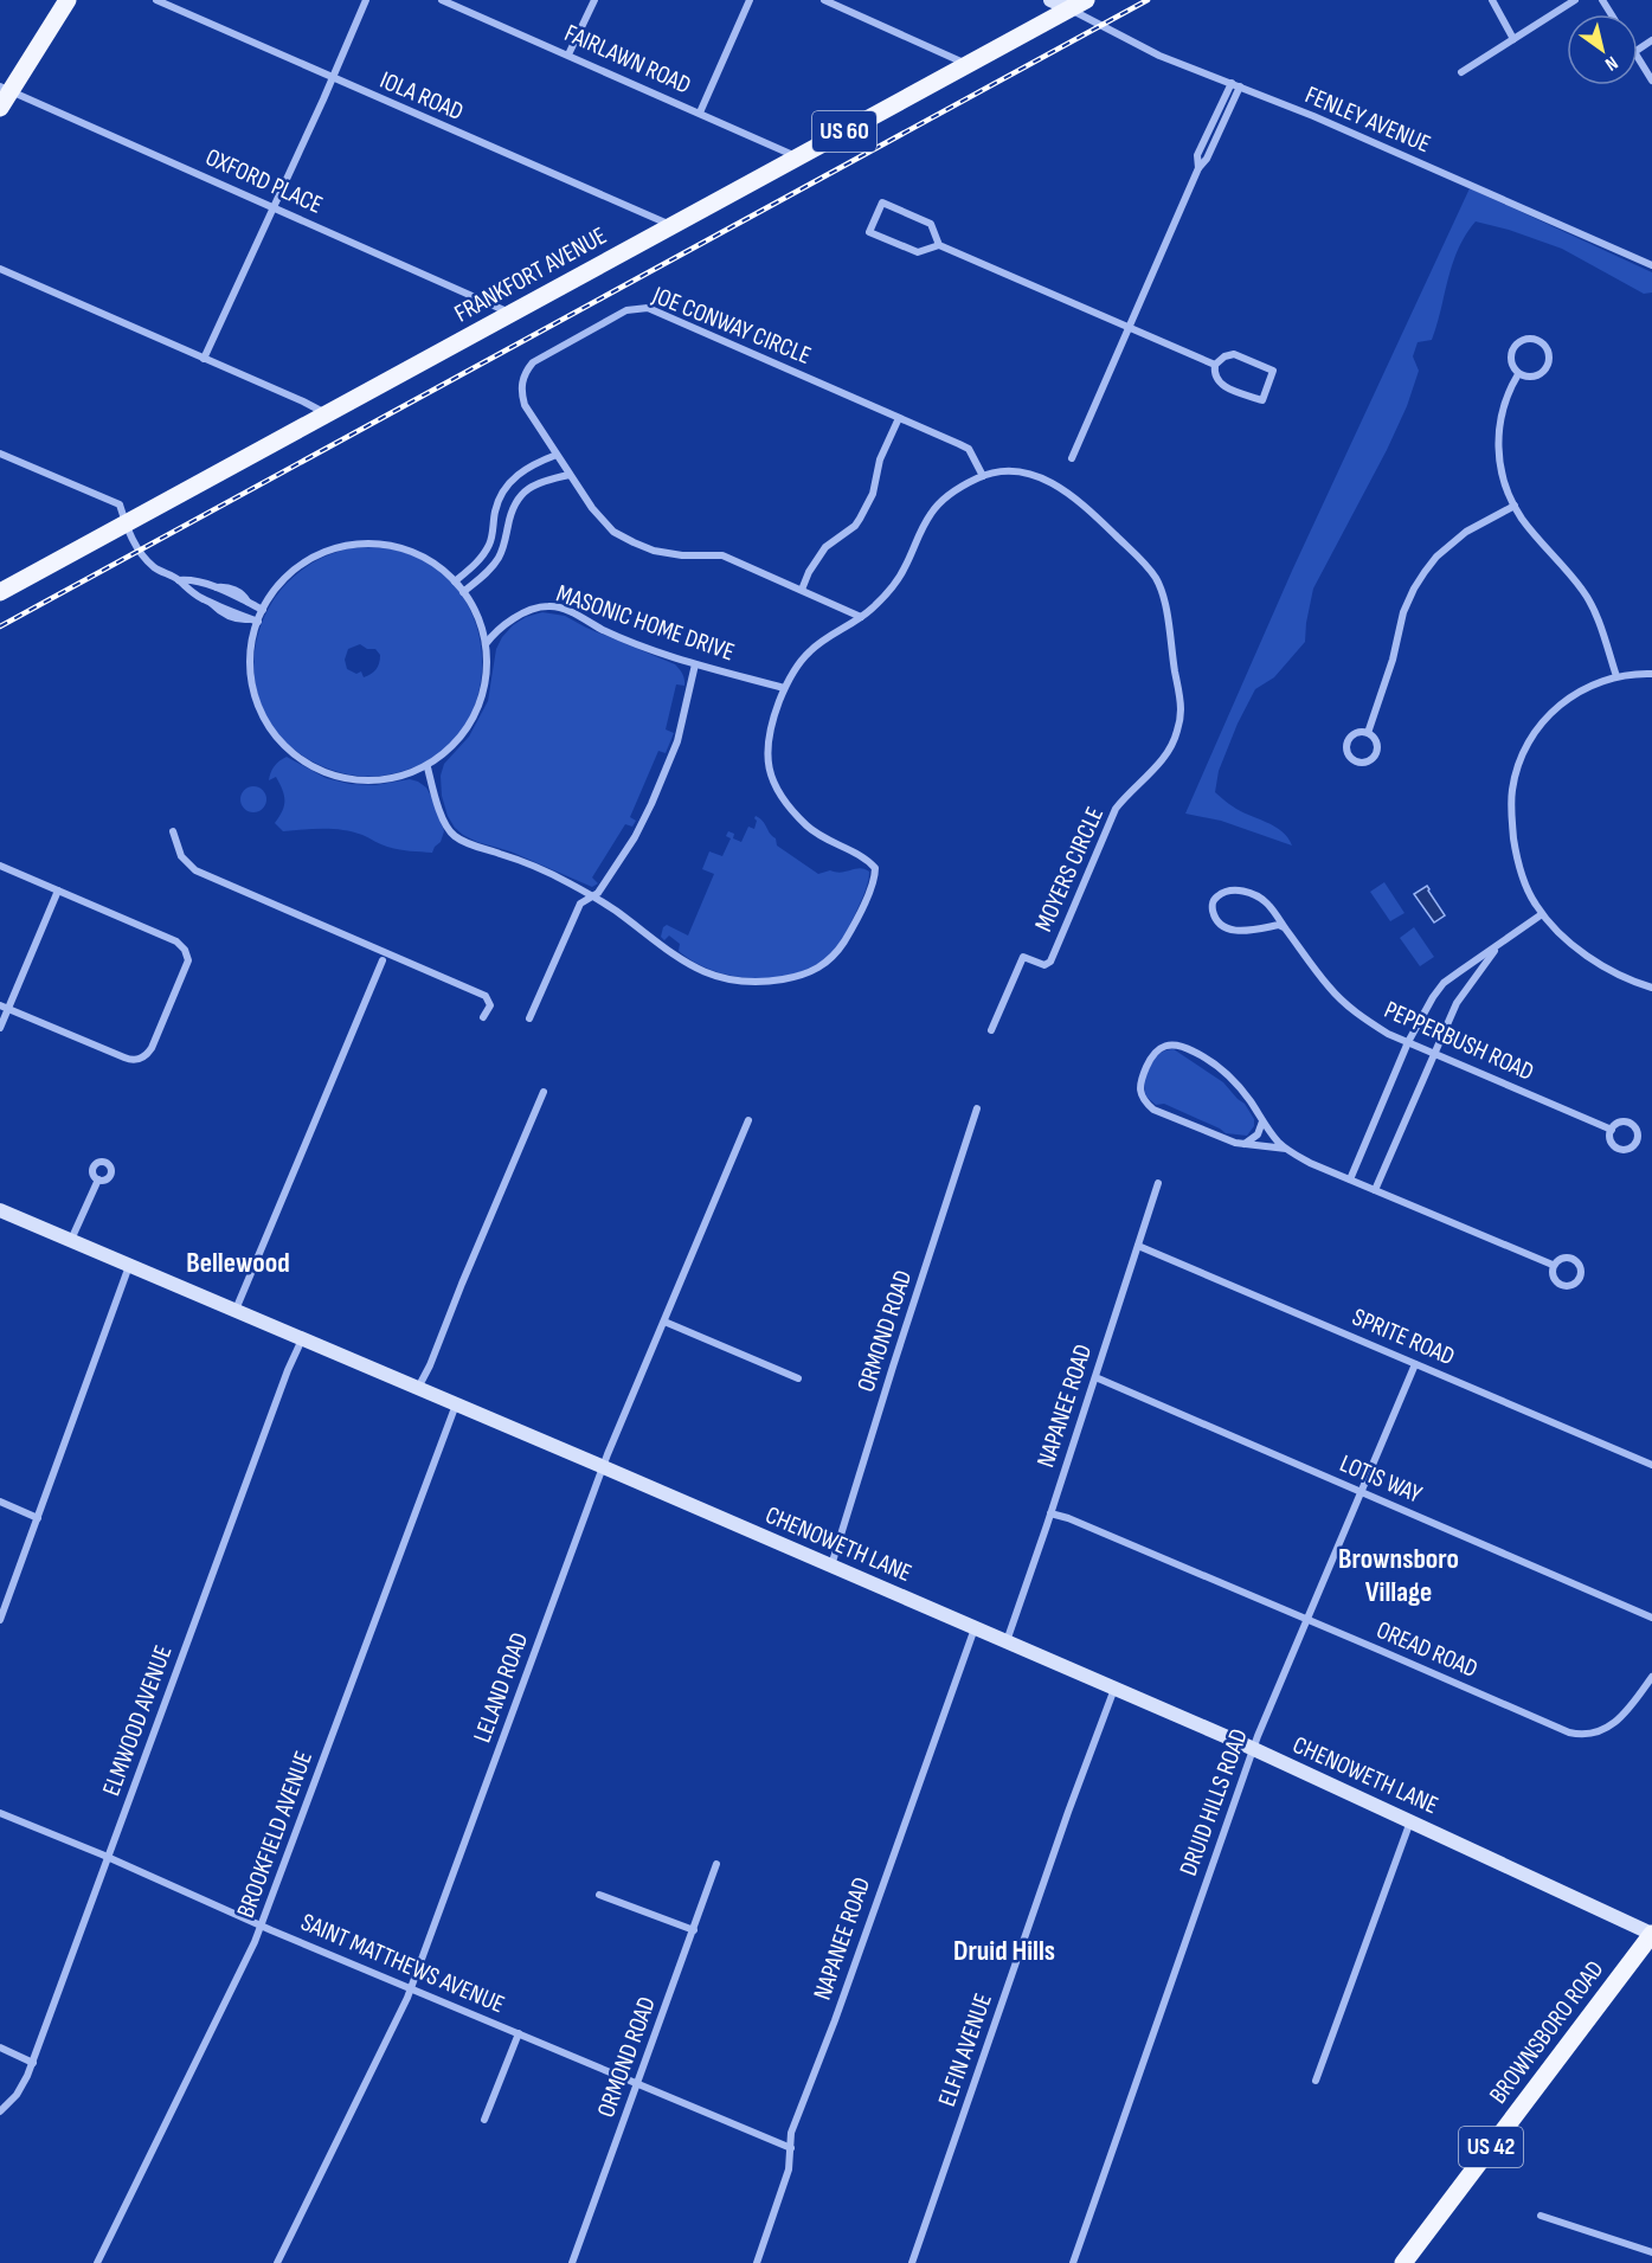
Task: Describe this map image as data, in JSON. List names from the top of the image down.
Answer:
{
  "streets": {
    "main road": [
      "US 60",
      "FRANKFORT AVENUE",
      "CHENOWETH LANE",
      "BROWNSBORO ROAD",
      "US 42"
    ],
    "street": [
      "FAIRLAWN ROAD",
      "IOLA ROAD",
      "FENLEY AVENUE",
      "OXFORD PLACE",
      "JOE CONWAY CIRCLE",
      "MASONIC HOME DRIVE",
      "MOYERS CIRCLE",
      "PEPPERBUSH ROAD",
      "ORMOND ROAD",
      "SPRITE ROAD",
      "NAPANEE ROAD",
      "LOTIS WAY",
      "OREAD ROAD",
      "LELAND ROAD",
      "ELMWOOD AVENUE",
      "DRUID HILLS ROAD",
      "BROOKFIELD AVENUE",
      "SAINT MATTHEWS AVENUE",
      "ELFIN AVENUE"
    ]
  },
  "crossings": [
    ["FAIRLAWN ROAD", "FRANKFORT AVENUE"],
    ["IOLA ROAD", "FRANKFORT AVENUE"],
    ["FENLEY AVENUE", "FRANKFORT AVENUE"],
    ["OXFORD PLACE", "FRANKFORT AVENUE"],
    ["JOE CONWAY CIRCLE", "MOYERS CIRCLE"],
    ["MASONIC HOME DRIVE", "MOYERS CIRCLE"],
    ["ORMOND ROAD", "CHENOWETH LANE"],
    ["ORMOND ROAD", "SAINT MATTHEWS AVENUE"],
    ["SPRITE ROAD", "NAPANEE ROAD"],
    ["SPRITE ROAD", "DRUID HILLS ROAD"],
    ["NAPANEE ROAD", "LOTIS WAY"],
    ["NAPANEE ROAD", "CHENOWETH LANE"],
    ["NAPANEE ROAD", "OREAD ROAD"],
    ["NAPANEE ROAD", "SAINT MATTHEWS AVENUE"],
    ["LOTIS WAY", "DRUID HILLS ROAD"],
    ["CHENOWETH LANE", "LELAND ROAD"],
    ["CHENOWETH LANE", "ELMWOOD AVENUE"],
    ["CHENOWETH LANE", "DRUID HILLS ROAD"],
    ["CHENOWETH LANE", "BROOKFIELD AVENUE"],
    ["CHENOWETH LANE", "BROWNSBORO ROAD"],
    ["CHENOWETH LANE", "ELFIN AVENUE"],
    ["OREAD ROAD", "DRUID HILLS ROAD"],
    ["LELAND ROAD", "SAINT MATTHEWS AVENUE"],
    ["ELMWOOD AVENUE", "SAINT MATTHEWS AVENUE"],
    ["BROOKFIELD AVENUE", "SAINT MATTHEWS AVENUE"]
  ],
  "districts": ["Bellewood", "Brownsboro Village", "Druid Hills"],
  "north": "bottom right"
}
